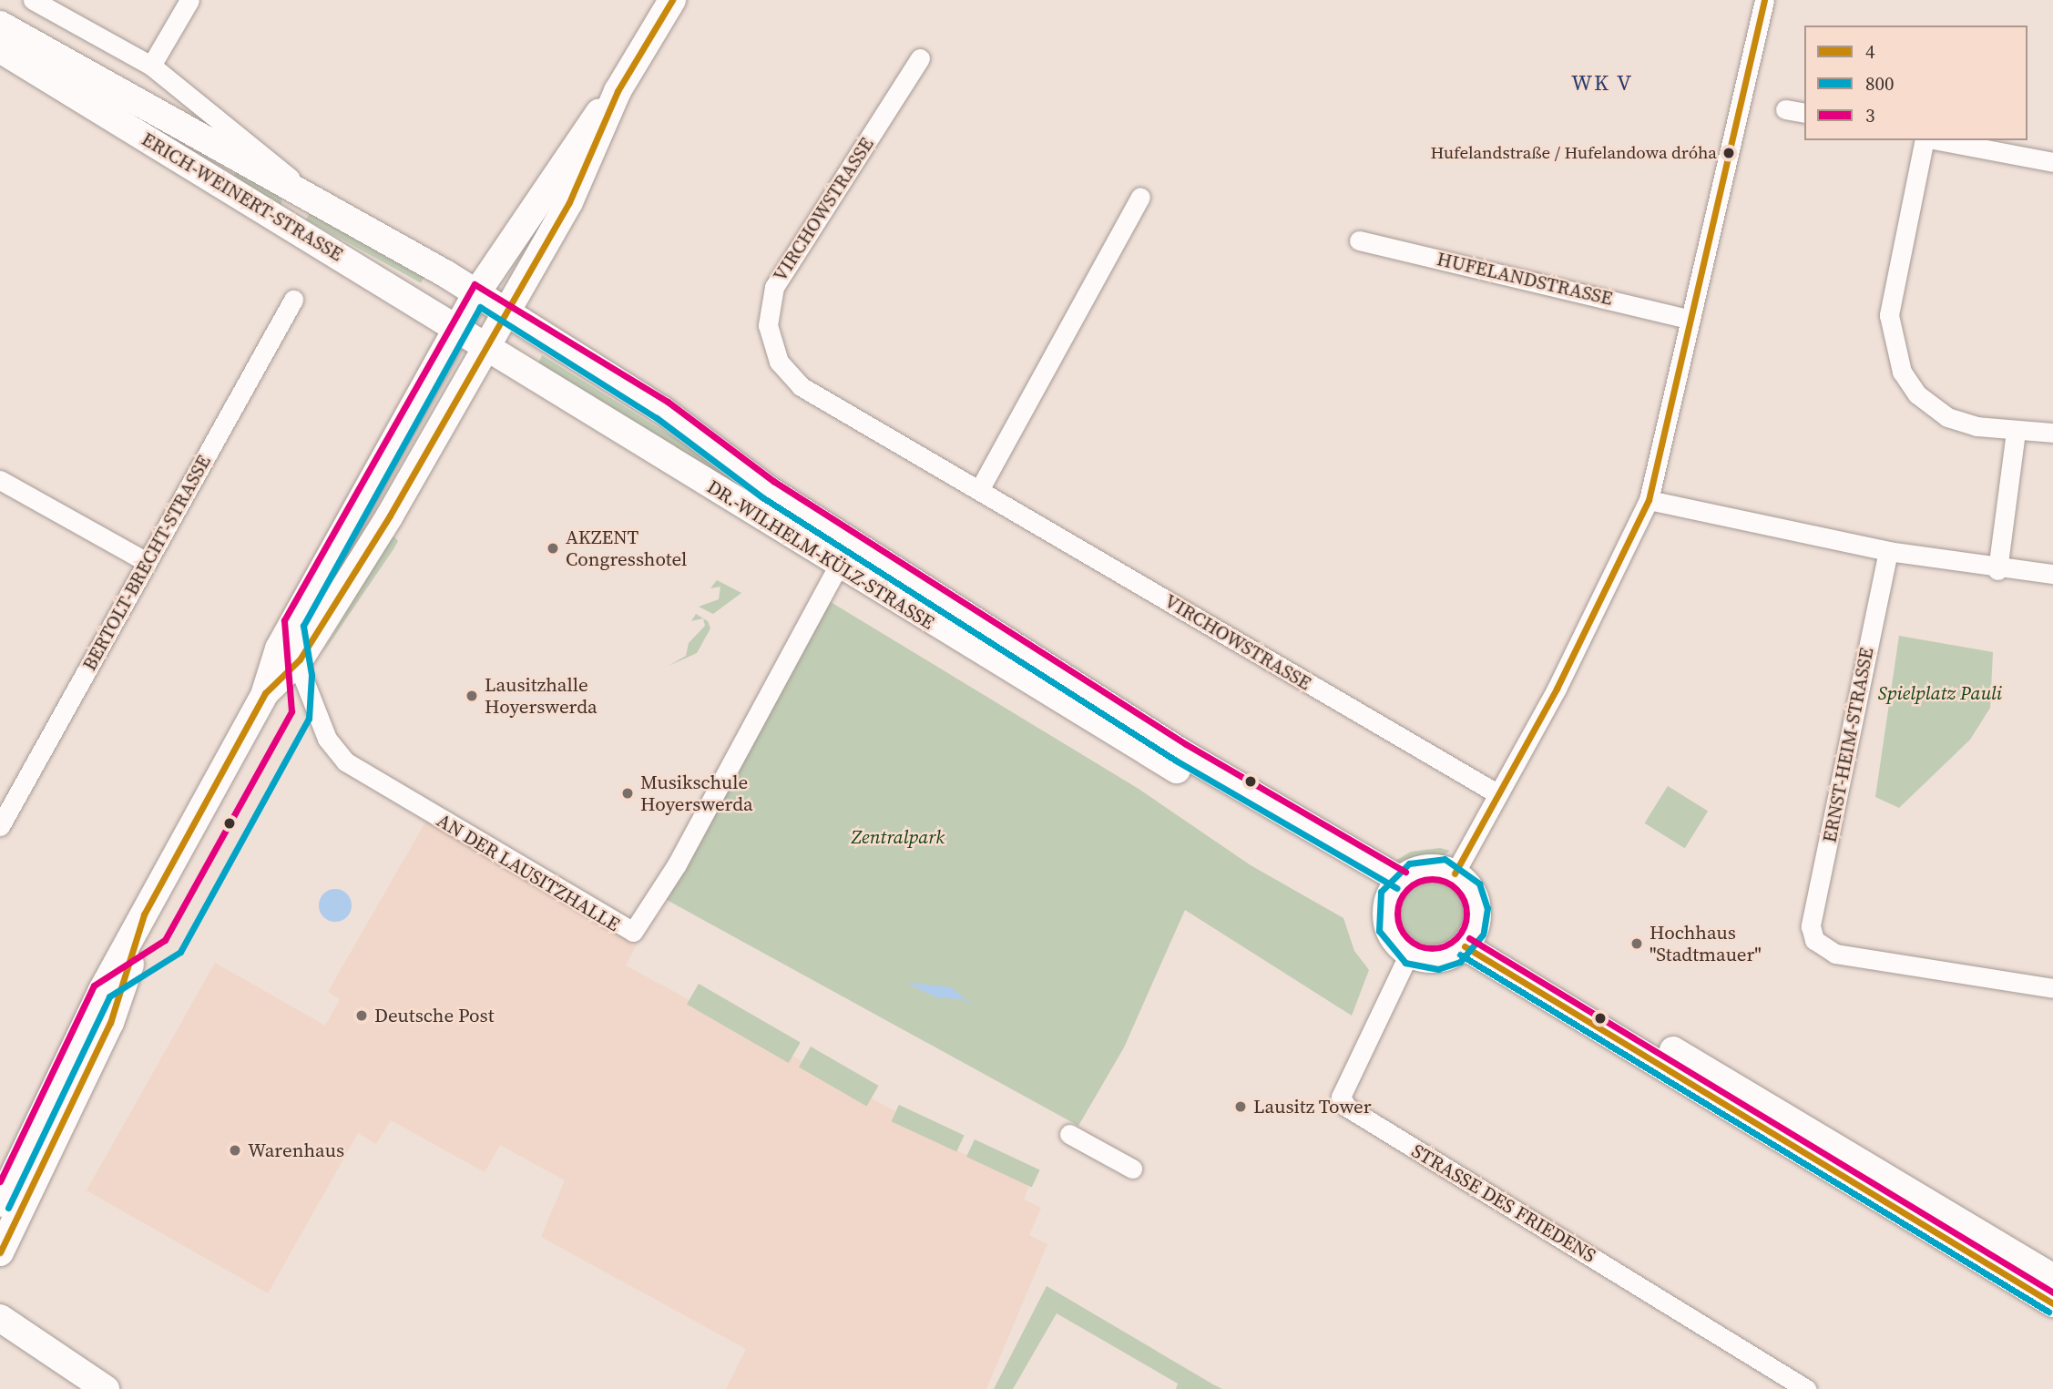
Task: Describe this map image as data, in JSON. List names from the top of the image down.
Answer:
{
  "streets": {
    "street": [
      "ERICH-WEINERT-STRASSE",
      "VIRCHOWSTRASSE",
      "HUFELANDSTRASSE",
      "DR.-WILHELM-KÜLZ-STRASSE",
      "BERTOLT-BRECHT-STRASSE",
      "ERNST-HEIM-STRASSE",
      "AN DER LAUSITZHALLE",
      "STRASSE DES FRIEDENS"
    ]
  },
  "crossings": [
    ["ERICH-WEINERT-STRASSE", "DR.-WILHELM-KÜLZ-STRASSE"],
    ["DR.-WILHELM-KÜLZ-STRASSE", "AN DER LAUSITZHALLE"],
    ["DR.-WILHELM-KÜLZ-STRASSE", "STRASSE DES FRIEDENS"]
  ],
  "districts": ["WK V"],
  "parks": ["Spielplatz Pauli", "Zentralpark"],
  "places": [
    "Hufelandstraße / Hufelandowa dróha",
    "AKZENT Congresshotel",
    "Lausitzhalle Hoyerswerda",
    "Musikschule Hoyerswerda",
    "Hochhaus \"Stadtmauer\"",
    "Deutsche Post",
    "Lausitz Tower",
    "Warenhaus"
  ],
  "lines": ["transit line 4", "transit line 3", "transit line 800"],
  "legend": ["4", "800", "3"]
}
